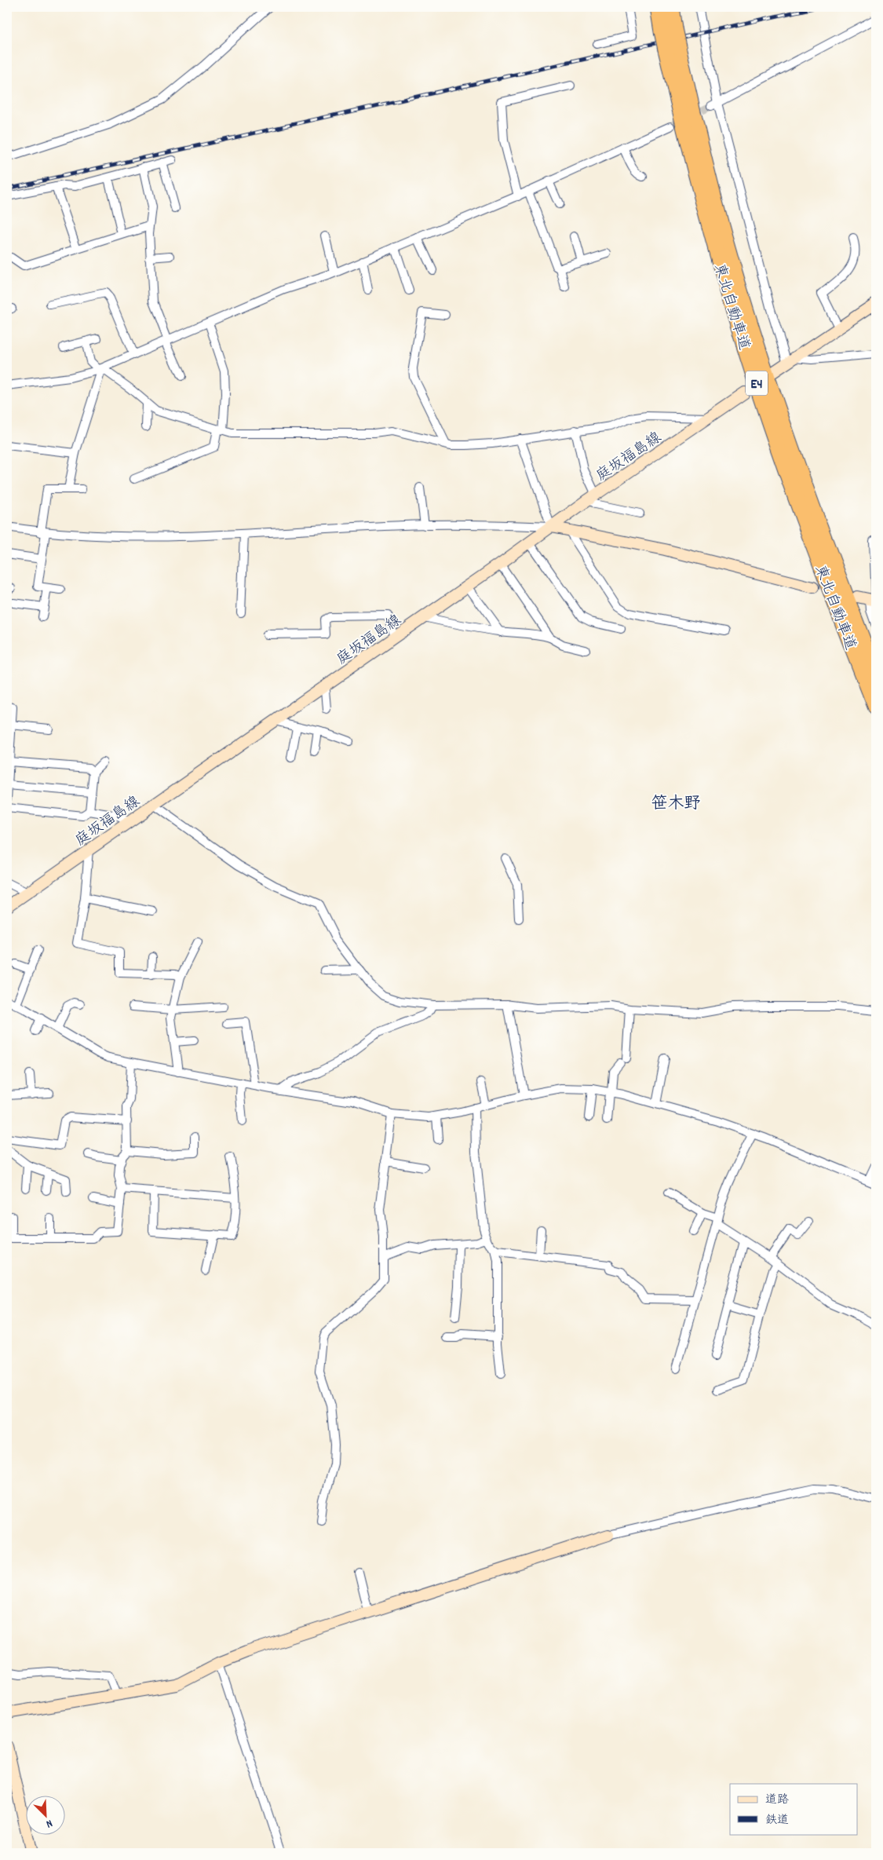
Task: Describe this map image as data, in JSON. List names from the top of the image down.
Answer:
{
  "streets": {
    "highway": ["東北自動車道", "E4"],
    "street": ["庭坂福島線"]
  },
  "districts": ["笹木野"],
  "legend": ["道路", "鉄道"],
  "north": "bottom right"
}
